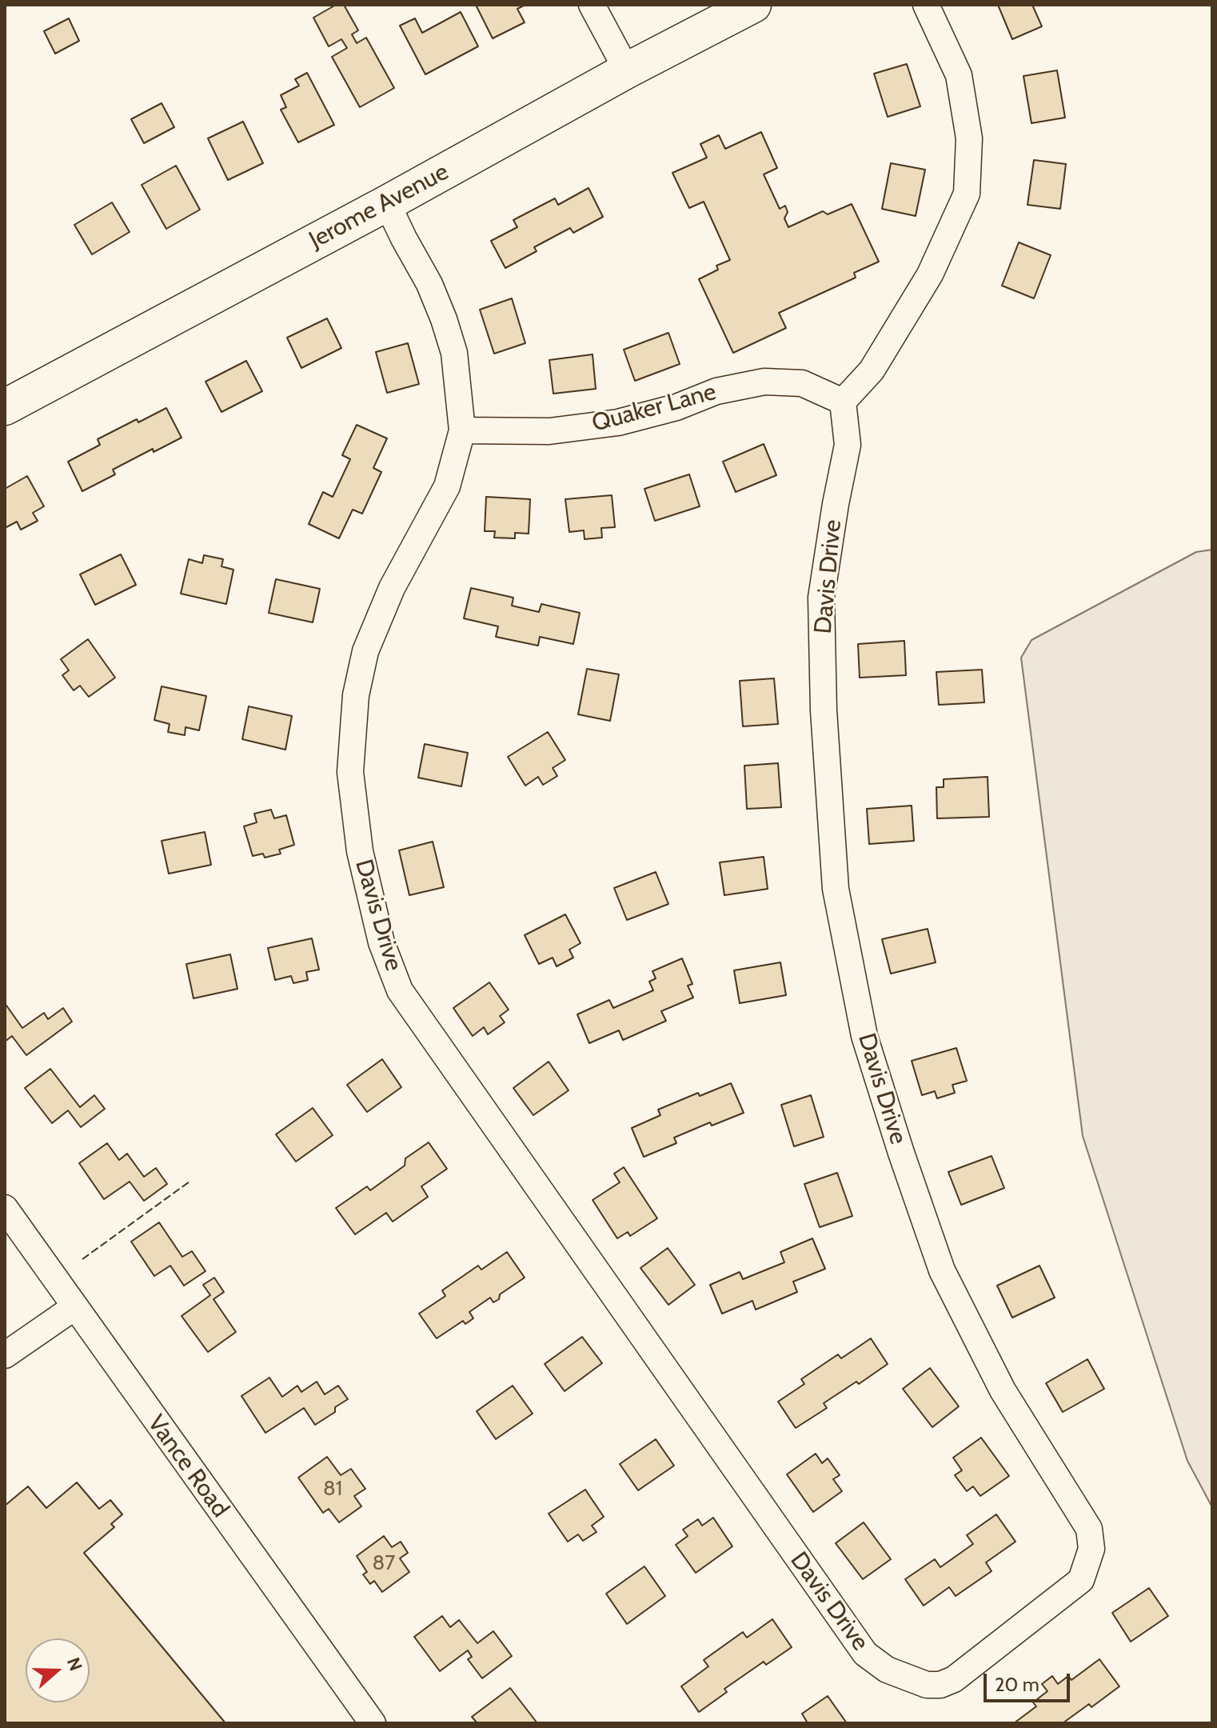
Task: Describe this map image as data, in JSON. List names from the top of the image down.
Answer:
{
  "streets": {
    "main road": ["Jerome Avenue"],
    "street": ["Quaker Lane", "Davis Drive", "Vance Road"]
  },
  "crossings": [
    ["Jerome Avenue", "Davis Drive"],
    ["Quaker Lane", "Davis Drive"]
  ],
  "house_numbers": ["81", "87"],
  "scale_bar": "20 m",
  "north": "right"
}
